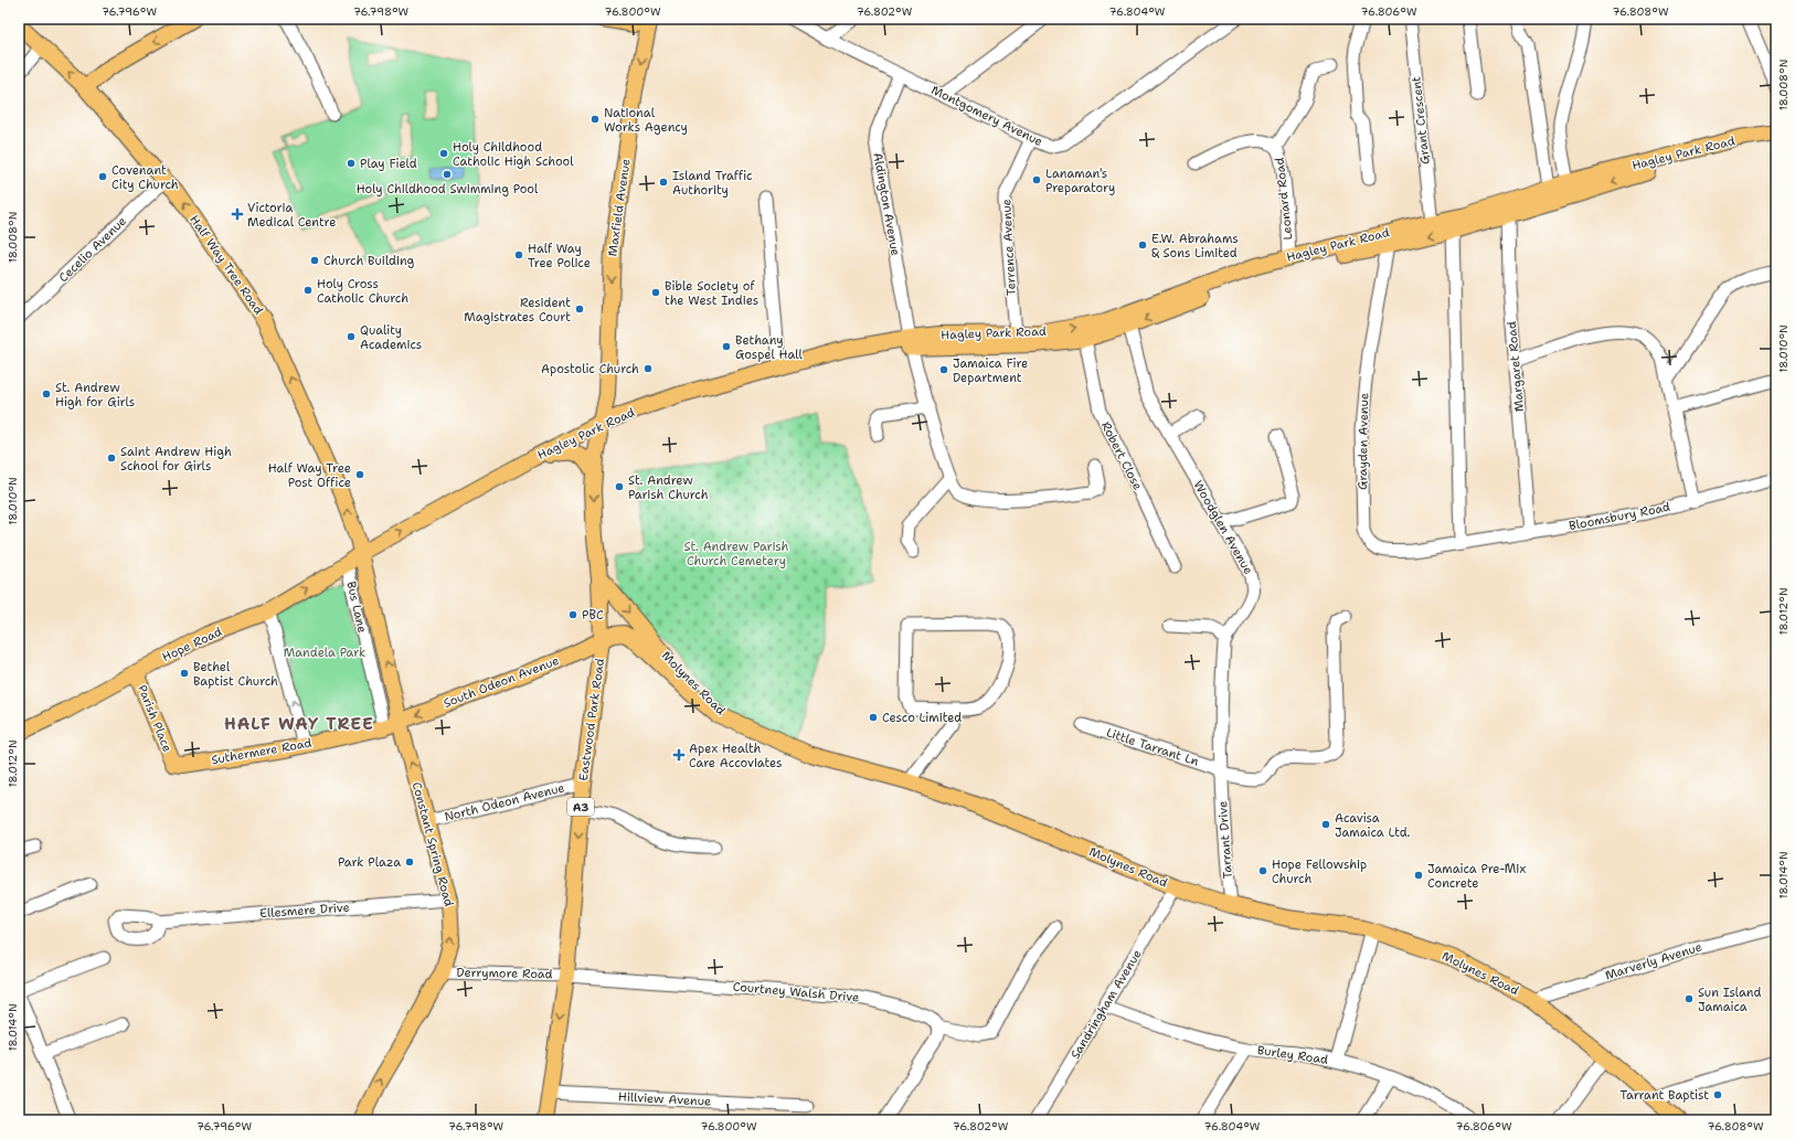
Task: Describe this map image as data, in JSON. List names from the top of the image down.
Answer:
{
  "streets": {
    "main road": [
      "Hagley Park Road",
      "Maxfield Avenue",
      "Half Way Tree Road",
      "Hope Road",
      "South Odeon Avenue",
      "Molynes Road",
      "Parish Place",
      "Eastwood Park Road",
      "Suthermere Road",
      "A3",
      "Constant Spring Road"
    ],
    "street": [
      "Montgomery Avenue",
      "Grant Crescent",
      "Leonard Road",
      "Aldington Avenue",
      "Terrence Avenue",
      "Cecelio Avenue",
      "Margaret Road",
      "Grayden Avenue",
      "Robert Close",
      "Bloomsbury Road",
      "Woodglen Avenue",
      "Bus Lane",
      "Little Tarrant Ln",
      "North Odeon Avenue",
      "Tarrant Drive",
      "Ellesmere Drive",
      "Marverly Avenue",
      "Derrymore Road",
      "Courtney Walsh Drive",
      "Sandringham Avenue",
      "Burley Road",
      "Hillview Avenue"
    ]
  },
  "crossings": [
    ["Montgomery Avenue", "Aldington Avenue"],
    ["Montgomery Avenue", "Terrence Avenue"],
    ["Grant Crescent", "Hagley Park Road"],
    ["Hagley Park Road", "Leonard Road"],
    ["Hagley Park Road", "Aldington Avenue"],
    ["Hagley Park Road", "Maxfield Avenue"],
    ["Hagley Park Road", "Terrence Avenue"],
    ["Hagley Park Road", "Half Way Tree Road"],
    ["Hagley Park Road", "Margaret Road"],
    ["Hagley Park Road", "Grayden Avenue"],
    ["Hagley Park Road", "Robert Close"],
    ["Hagley Park Road", "Woodglen Avenue"],
    ["Hagley Park Road", "Hope Road"],
    ["Hagley Park Road", "Eastwood Park Road"],
    ["Hagley Park Road", "Constant Spring Road"],
    ["Maxfield Avenue", "Eastwood Park Road"],
    ["Cecelio Avenue", "Half Way Tree Road"],
    ["Half Way Tree Road", "Hope Road"],
    ["Half Way Tree Road", "Constant Spring Road"],
    ["Margaret Road", "Bloomsbury Road"],
    ["Grayden Avenue", "Bloomsbury Road"],
    ["Woodglen Avenue", "Little Tarrant Ln"],
    ["Woodglen Avenue", "Tarrant Drive"],
    ["Bus Lane", "Hope Road"],
    ["Bus Lane", "Suthermere Road"],
    ["Hope Road", "Parish Place"],
    ["Hope Road", "Constant Spring Road"],
    ["South Odeon Avenue", "Molynes Road"],
    ["South Odeon Avenue", "Eastwood Park Road"],
    ["South Odeon Avenue", "Suthermere Road"],
    ["South Odeon Avenue", "Constant Spring Road"],
    ["Molynes Road", "Eastwood Park Road"],
    ["Molynes Road", "Tarrant Drive"],
    ["Molynes Road", "Marverly Avenue"],
    ["Molynes Road", "Sandringham Avenue"],
    ["Parish Place", "Suthermere Road"],
    ["Eastwood Park Road", "North Odeon Avenue"],
    ["Eastwood Park Road", "Derrymore Road"],
    ["Eastwood Park Road", "Courtney Walsh Drive"],
    ["Eastwood Park Road", "Hillview Avenue"],
    ["Little Tarrant Ln", "Tarrant Drive"],
    ["Suthermere Road", "Constant Spring Road"],
    ["North Odeon Avenue", "Constant Spring Road"],
    ["Constant Spring Road", "Ellesmere Drive"],
    ["Constant Spring Road", "Derrymore Road"],
    ["Derrymore Road", "Courtney Walsh Drive"],
    ["Sandringham Avenue", "Burley Road"]
  ],
  "one_way": [
    "Maxfield Avenue",
    "Half Way Tree Road",
    "South Odeon Avenue",
    "Eastwood Park Road",
    "Constant Spring Road"
  ],
  "districts": ["HALF WAY TREE"],
  "parks": ["St. Andrew Parish Church Cemetery", "Mandela Park"],
  "places": {
    "other": [
      "National Works Agency",
      "Holy Childhood Catholic High School",
      "Play Field",
      "Holy Childhood Swimming Pool",
      "Covenant City Church",
      "Lanaman's Preparatory",
      "Island Traffic Authority",
      "E.W. Abrahams & Sons Limited",
      "Half Way Tree Police",
      "Church Building",
      "Holy Cross Catholic Church",
      "Bible Society of the West Indies",
      "Resident Magistrates Court",
      "Quality Academics",
      "Bethany Gospel Hall",
      "Apostolic Church",
      "Jamaica Fire Department",
      "St. Andrew High for Girls",
      "Saint Andrew High School for Girls",
      "Half Way Tree Post Office",
      "St. Andrew Parish Church",
      "PBC",
      "Bethel Baptist Church",
      "Cesco Limited",
      "Acavisa Jamaica Ltd.",
      "Park Plaza",
      "Hope Fellowship Church",
      "Jamaica Pre-Mix Concrete",
      "Sun Island Jamaica",
      "Tarrant Baptist"
    ],
    "health": ["Victoria Medical Centre", "Apex Health Care Accoviates"]
  },
  "coordinates": [
    "76.796°W",
    "76.798°W",
    "76.800°W",
    "76.802°W",
    "76.804°W",
    "76.806°W",
    "76.808°W",
    "18.008°N",
    "18.010°N",
    "18.012°N",
    "18.014°N"
  ]
}
